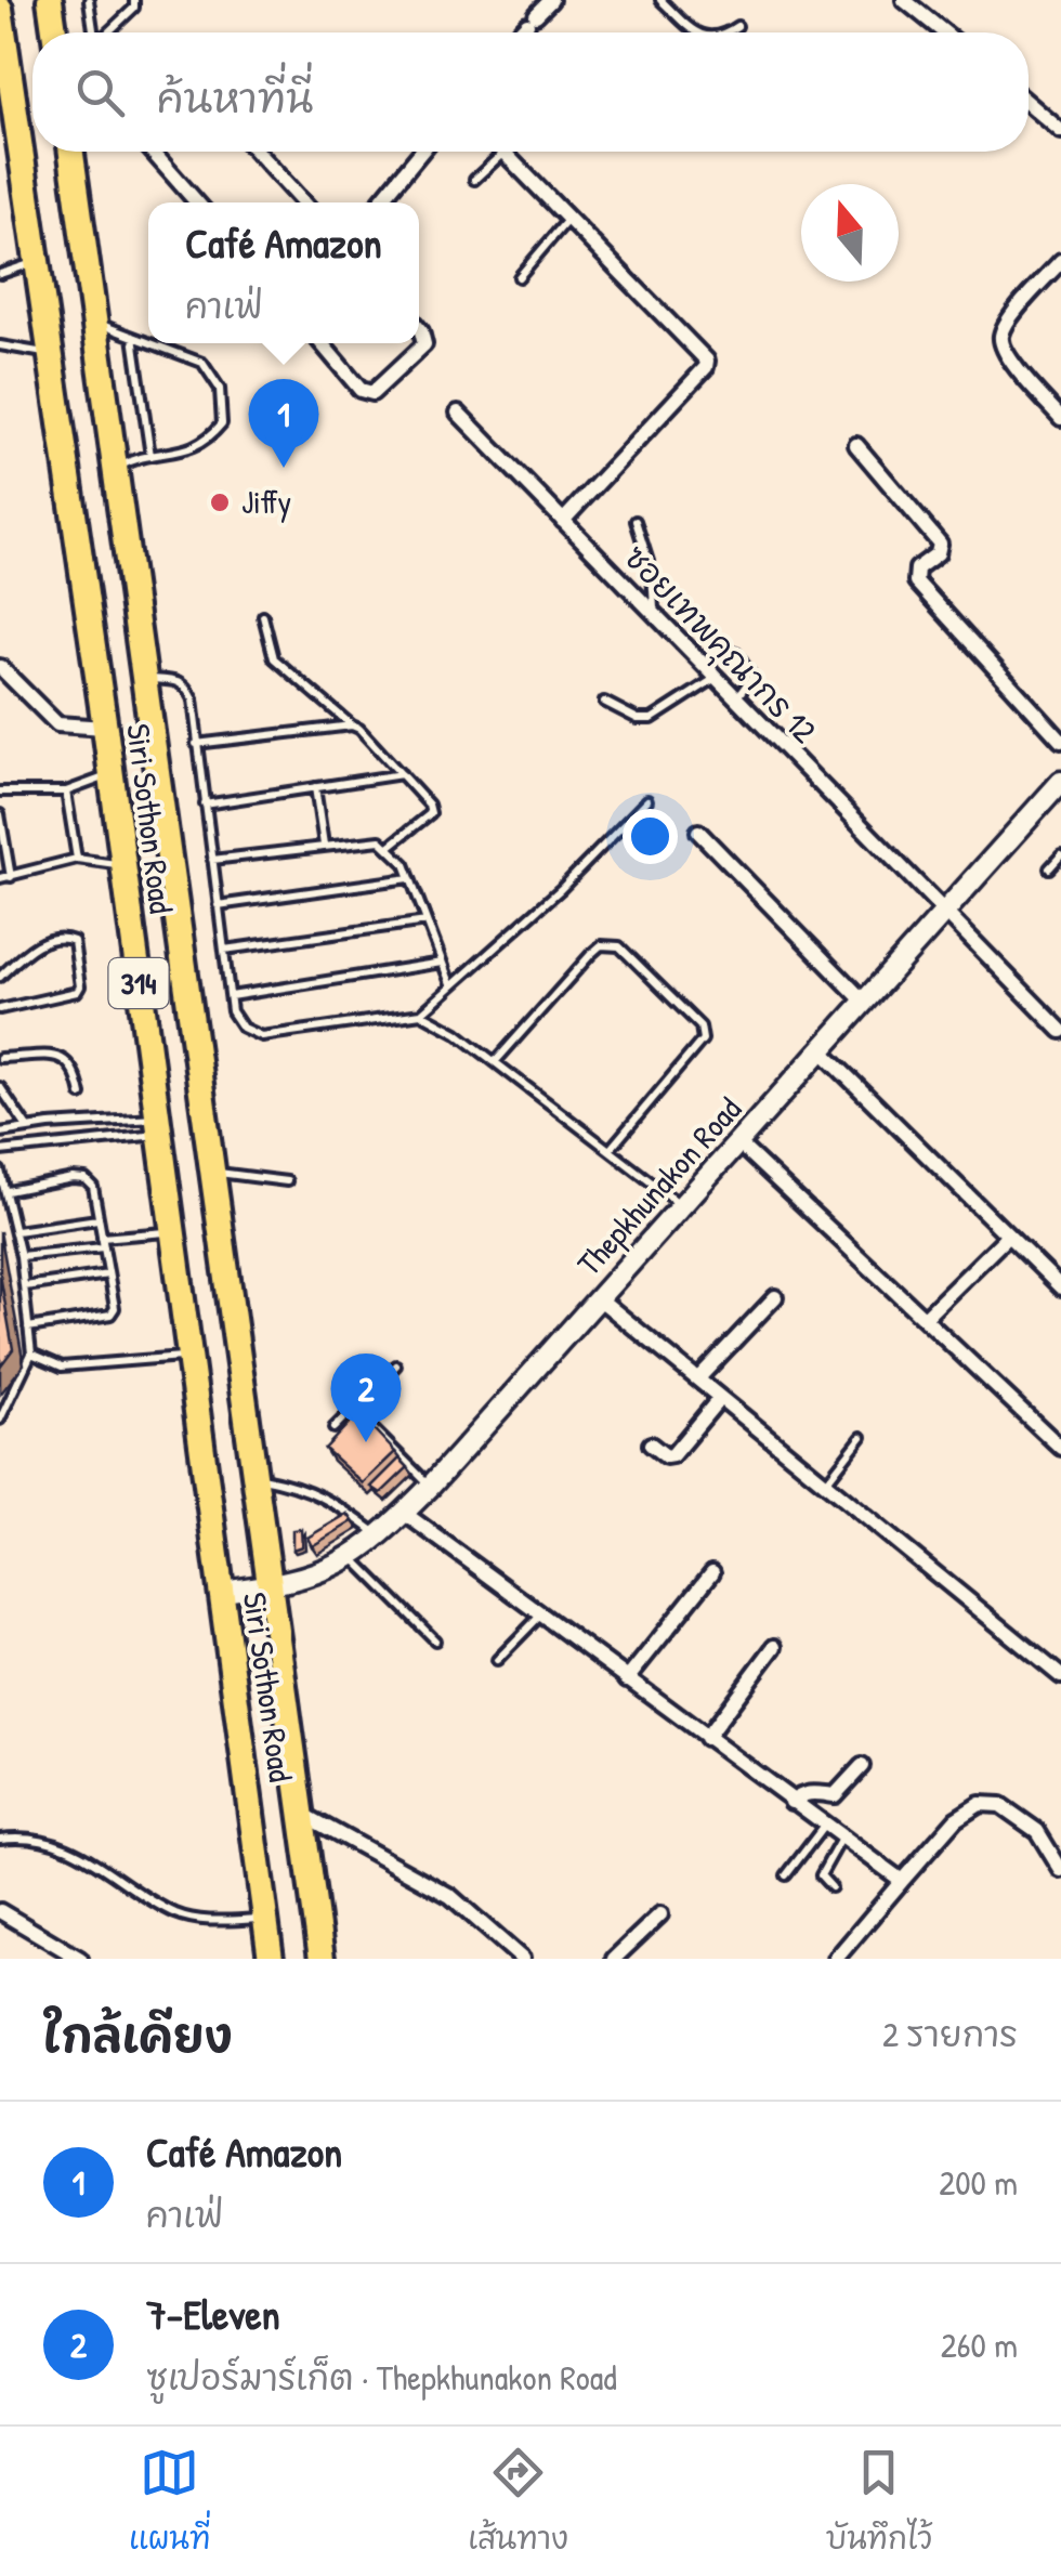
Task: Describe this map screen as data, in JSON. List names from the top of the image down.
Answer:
{
  "streets": {
    "highway": ["Siri Sothon Road", "314"],
    "main road": ["Thepkhunakon Road"],
    "street": ["ซอยเทพคุณากร 12"]
  },
  "crossings": [
    ["ซอยเทพคุณากร 12", "Thepkhunakon Road"],
    ["Siri Sothon Road", "Thepkhunakon Road"]
  ],
  "places": ["Jiffy"],
  "north": "top",
  "page": {
    "search": "ค้นหาที่นี่",
    "popup": ["Café Amazon", "คาเฟ่"],
    "pins": ["1", "2"],
    "heading": ["ใกล้เคียง", "2 รายการ"],
    "list": [
      {
        "mark": "1",
        "name": "Café Amazon",
        "note": "คาเฟ่",
        "value": "200 m"
      },
      {
        "mark": "2",
        "name": "7-Eleven",
        "note": "ซูเปอร์มาร์เก็ต · Thepkhunakon Road",
        "value": "260 m"
      }
    ],
    "nav": ["แผนที่", "เส้นทาง", "บันทึกไว้"]
  }
}
